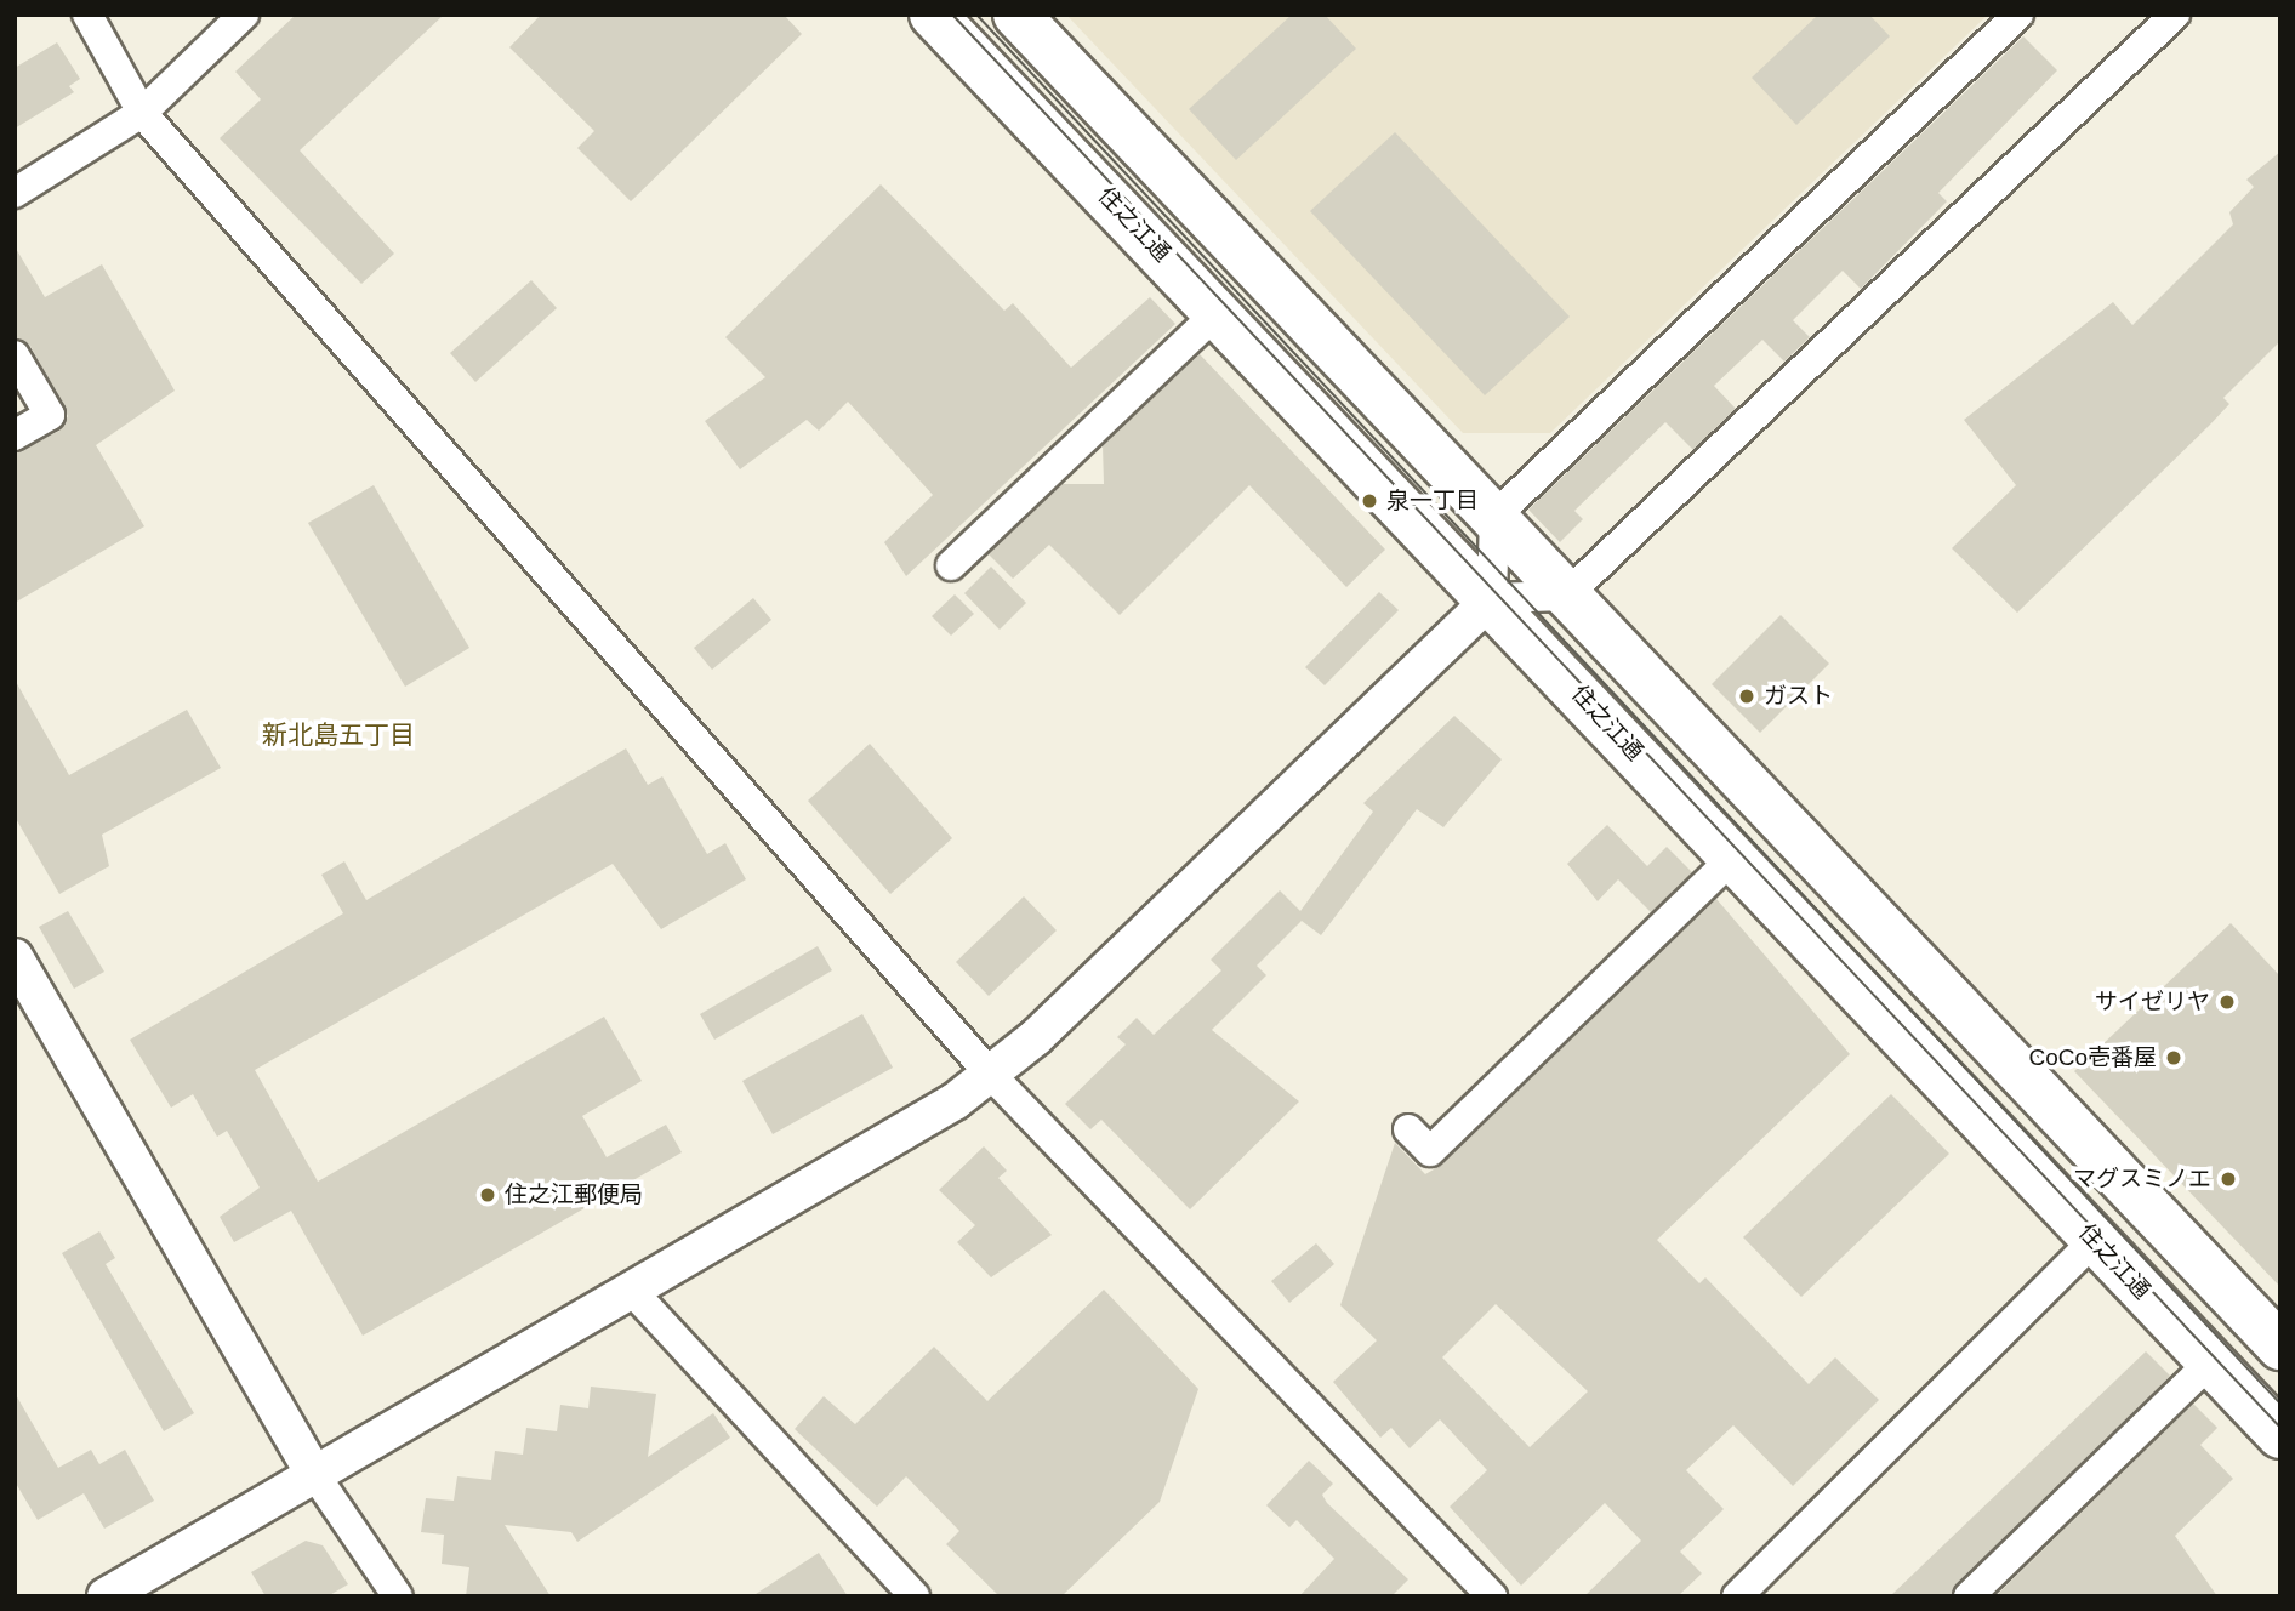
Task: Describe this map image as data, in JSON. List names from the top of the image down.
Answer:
{
  "streets": {
    "main road": ["住之江通"]
  },
  "districts": ["新北島五丁目"],
  "places": [
    "泉一丁目",
    "ガスト",
    "サイゼリヤ",
    "CoCo壱番屋",
    "マグスミノエ",
    "住之江郵便局"
  ]
}
